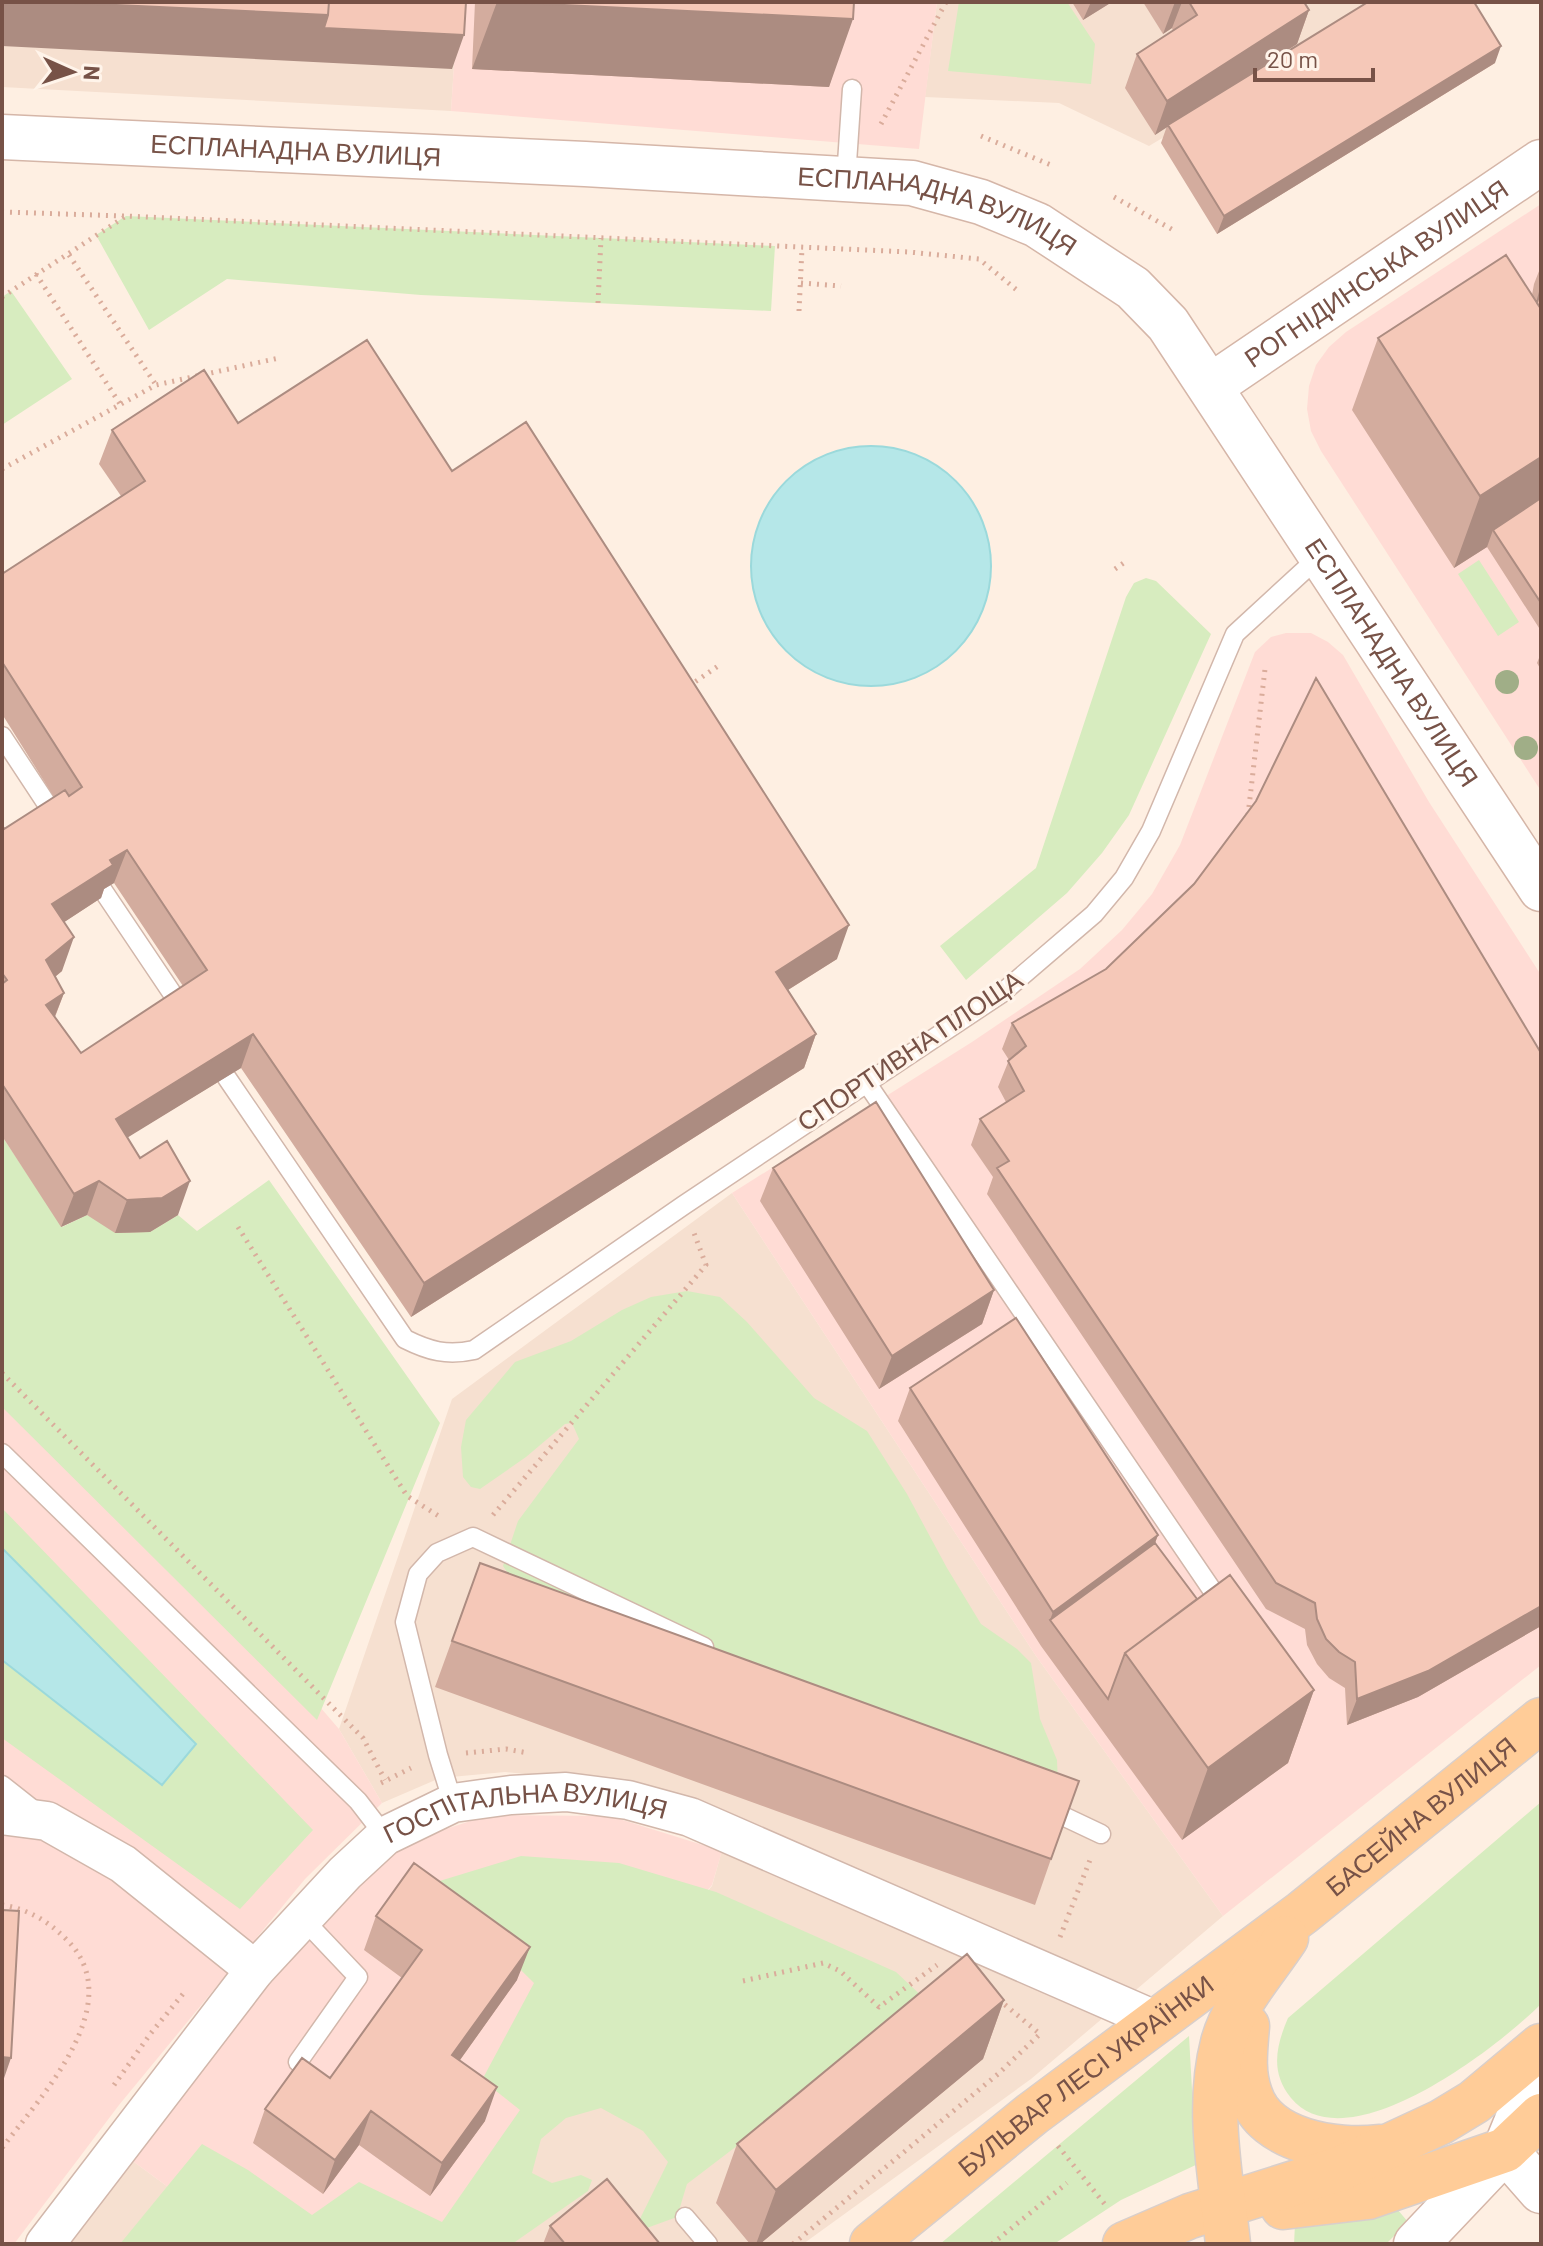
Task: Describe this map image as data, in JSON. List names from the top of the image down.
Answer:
{
  "streets": {
    "main road": [
      "ЕСПЛАНАДНА ВУЛИЦЯ",
      "РОГНІДИНСЬКА ВУЛИЦЯ",
      "БАСЕЙНА ВУЛИЦЯ",
      "БУЛЬВАР ЛЕСІ УКРАЇНКИ"
    ],
    "street": ["ГОСПІТАЛЬНА ВУЛИЦЯ"],
    "lane": ["СПОРТИВНА ПЛОЩА"]
  },
  "crossings": [
    ["ЕСПЛАНАДНА ВУЛИЦЯ", "РОГНІДИНСЬКА ВУЛИЦЯ"],
    ["ЕСПЛАНАДНА ВУЛИЦЯ", "СПОРТИВНА ПЛОЩА"],
    ["БАСЕЙНА ВУЛИЦЯ", "БУЛЬВАР ЛЕСІ УКРАЇНКИ"],
    ["ГОСПІТАЛЬНА ВУЛИЦЯ", "БУЛЬВАР ЛЕСІ УКРАЇНКИ"]
  ],
  "scale_bar": "20 m",
  "north": "right"
}
